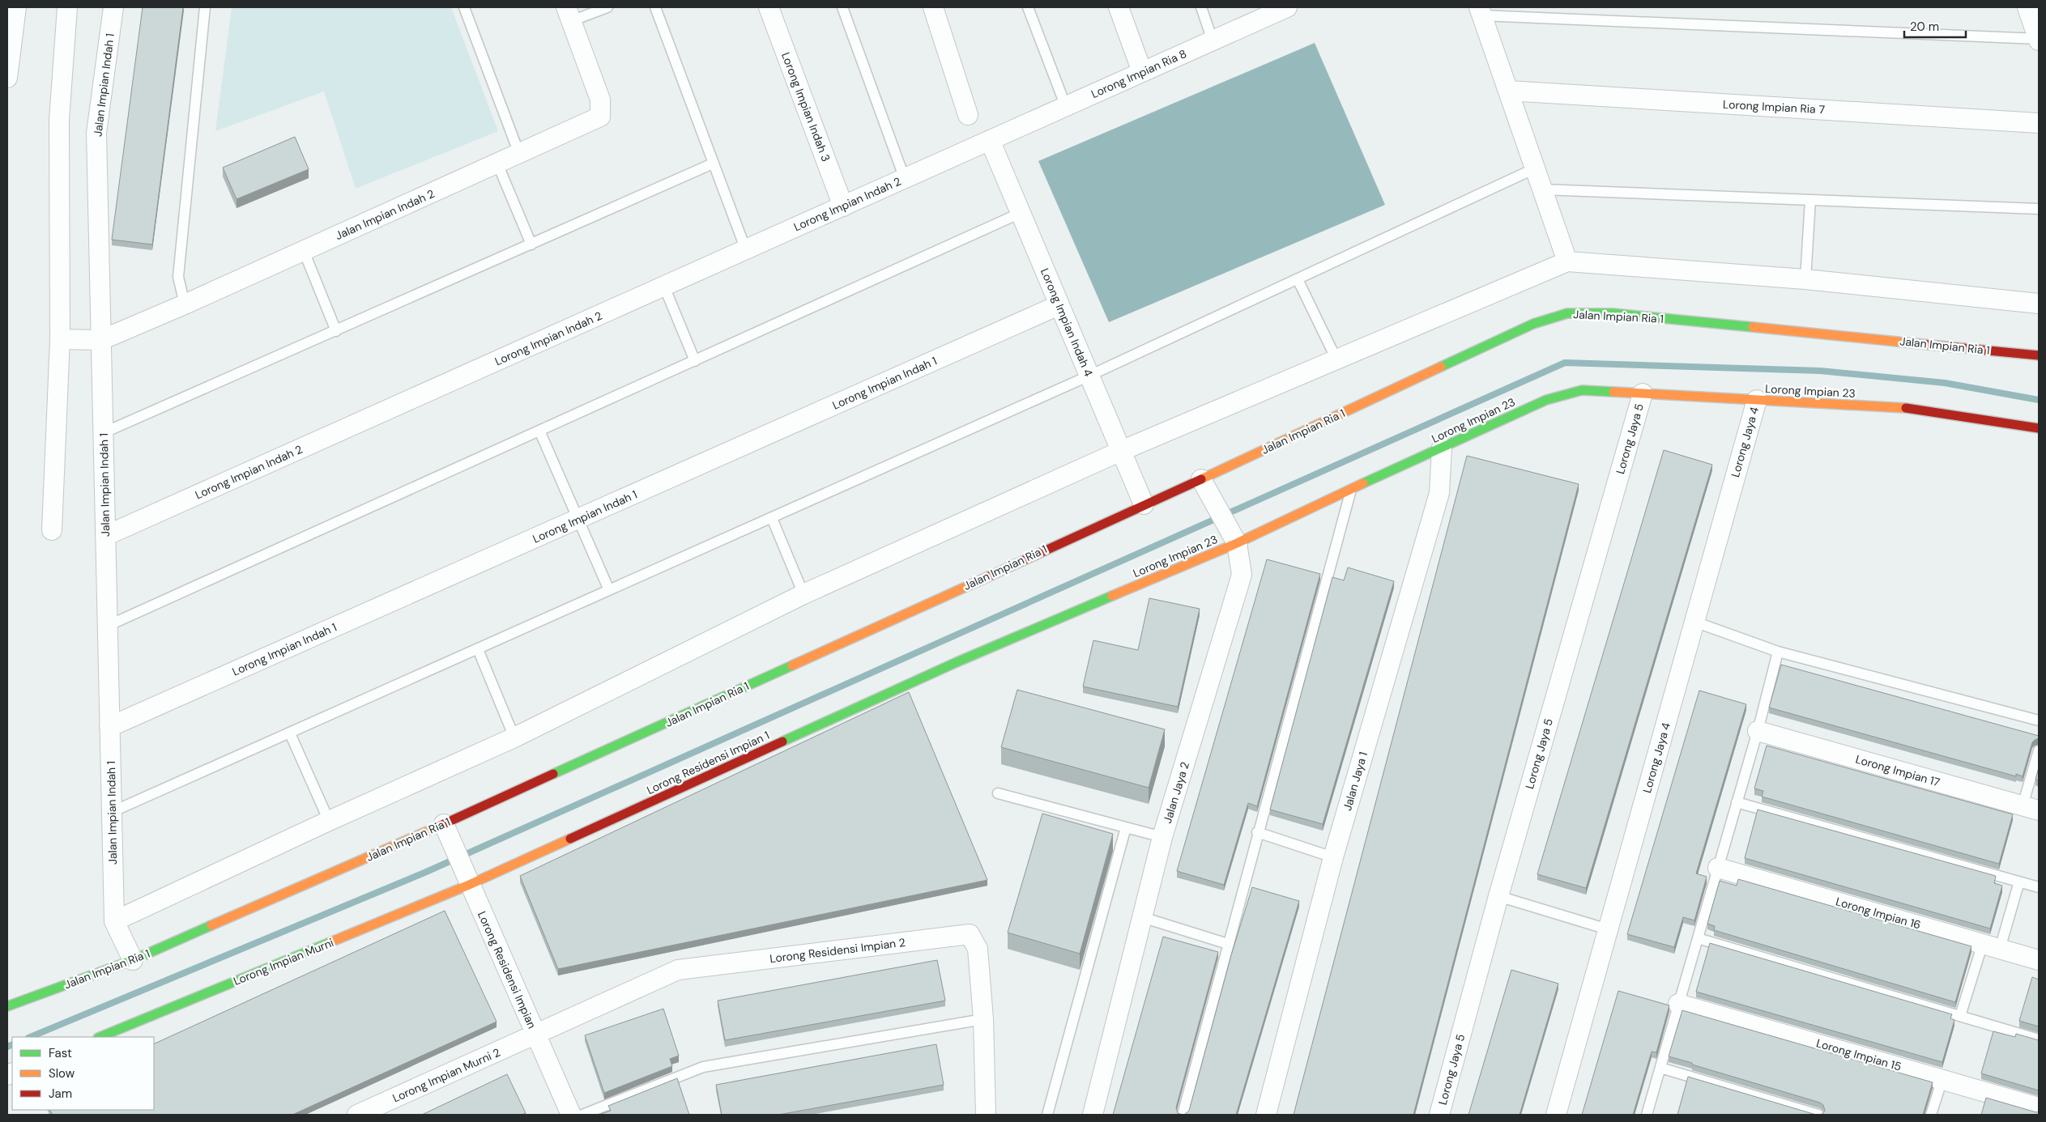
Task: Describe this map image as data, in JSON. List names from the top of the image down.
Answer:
{
  "streets": {
    "street": [
      "Lorong Impian Ria 8",
      "Jalan Impian Indah 1",
      "Lorong Impian Indah 3",
      "Lorong Impian Ria 7",
      "Lorong Impian Indah 2",
      "Jalan Impian Indah 2",
      "Jalan Impian Ria 1",
      "Lorong Impian Indah 4",
      "Lorong Impian Indah 1",
      "Lorong Impian 23",
      "Lorong Jaya 5",
      "Lorong Jaya 4",
      "Lorong Residensi Impian 1",
      "Lorong Impian 17",
      "Jalan Jaya 1",
      "Jalan Jaya 2",
      "Lorong Impian 16",
      "Lorong Residensi Impian 2",
      "Lorong Impian Murni",
      "Lorong Residensi Impian",
      "Lorong Impian 15",
      "Lorong Impian Murni 2"
    ]
  },
  "crossings": [
    ["Lorong Impian Ria 8", "Lorong Impian Indah 2"],
    ["Lorong Impian Ria 8", "Lorong Impian Indah 4"],
    ["Jalan Impian Indah 1", "Lorong Impian Indah 2"],
    ["Jalan Impian Indah 1", "Jalan Impian Indah 2"],
    ["Jalan Impian Indah 1", "Jalan Impian Ria 1"],
    ["Jalan Impian Indah 1", "Lorong Impian Indah 1"],
    ["Lorong Impian Indah 3", "Lorong Impian Indah 2"],
    ["Lorong Impian Indah 2", "Lorong Impian Indah 4"],
    ["Jalan Impian Ria 1", "Lorong Impian Indah 4"],
    ["Jalan Impian Ria 1", "Jalan Jaya 2"],
    ["Jalan Impian Ria 1", "Lorong Residensi Impian"],
    ["Lorong Impian Indah 4", "Lorong Impian Indah 1"],
    ["Lorong Impian 23", "Lorong Jaya 5"],
    ["Lorong Impian 23", "Lorong Jaya 4"],
    ["Lorong Impian 23", "Lorong Residensi Impian 1"],
    ["Lorong Impian 23", "Jalan Jaya 1"],
    ["Lorong Impian 23", "Jalan Jaya 2"],
    ["Lorong Residensi Impian 1", "Lorong Impian Murni"],
    ["Lorong Residensi Impian 1", "Lorong Residensi Impian"],
    ["Lorong Residensi Impian 2", "Lorong Residensi Impian"],
    ["Lorong Residensi Impian 2", "Lorong Impian Murni 2"],
    ["Lorong Impian Murni", "Lorong Residensi Impian"],
    ["Lorong Residensi Impian", "Lorong Impian Murni 2"]
  ],
  "legend": ["Fast", "Slow", "Jam"],
  "scale_bar": "20 m"
}
